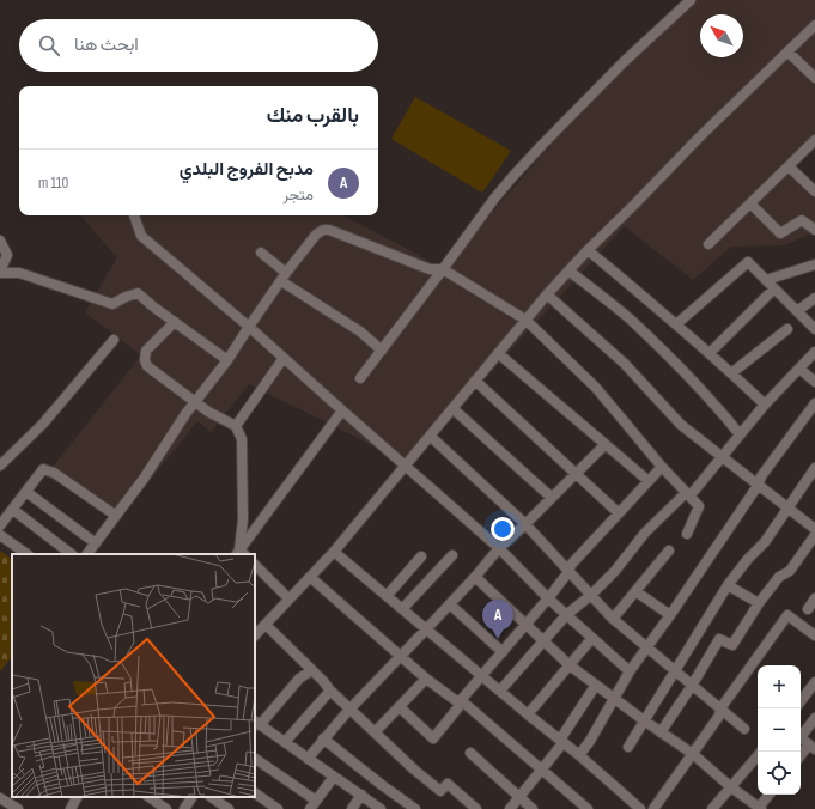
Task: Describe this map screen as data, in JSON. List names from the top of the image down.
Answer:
{
  "north": "top left",
  "page": {
    "search": "ابحث هنا",
    "heading": "بالقرب منك",
    "list": [
      {
        "mark": "A",
        "name": "مدبح الفروج البلدي",
        "note": "متجر",
        "value": "110 m"
      }
    ],
    "pins": "A",
    "map_buttons": ["+", "−"]
  }
}
